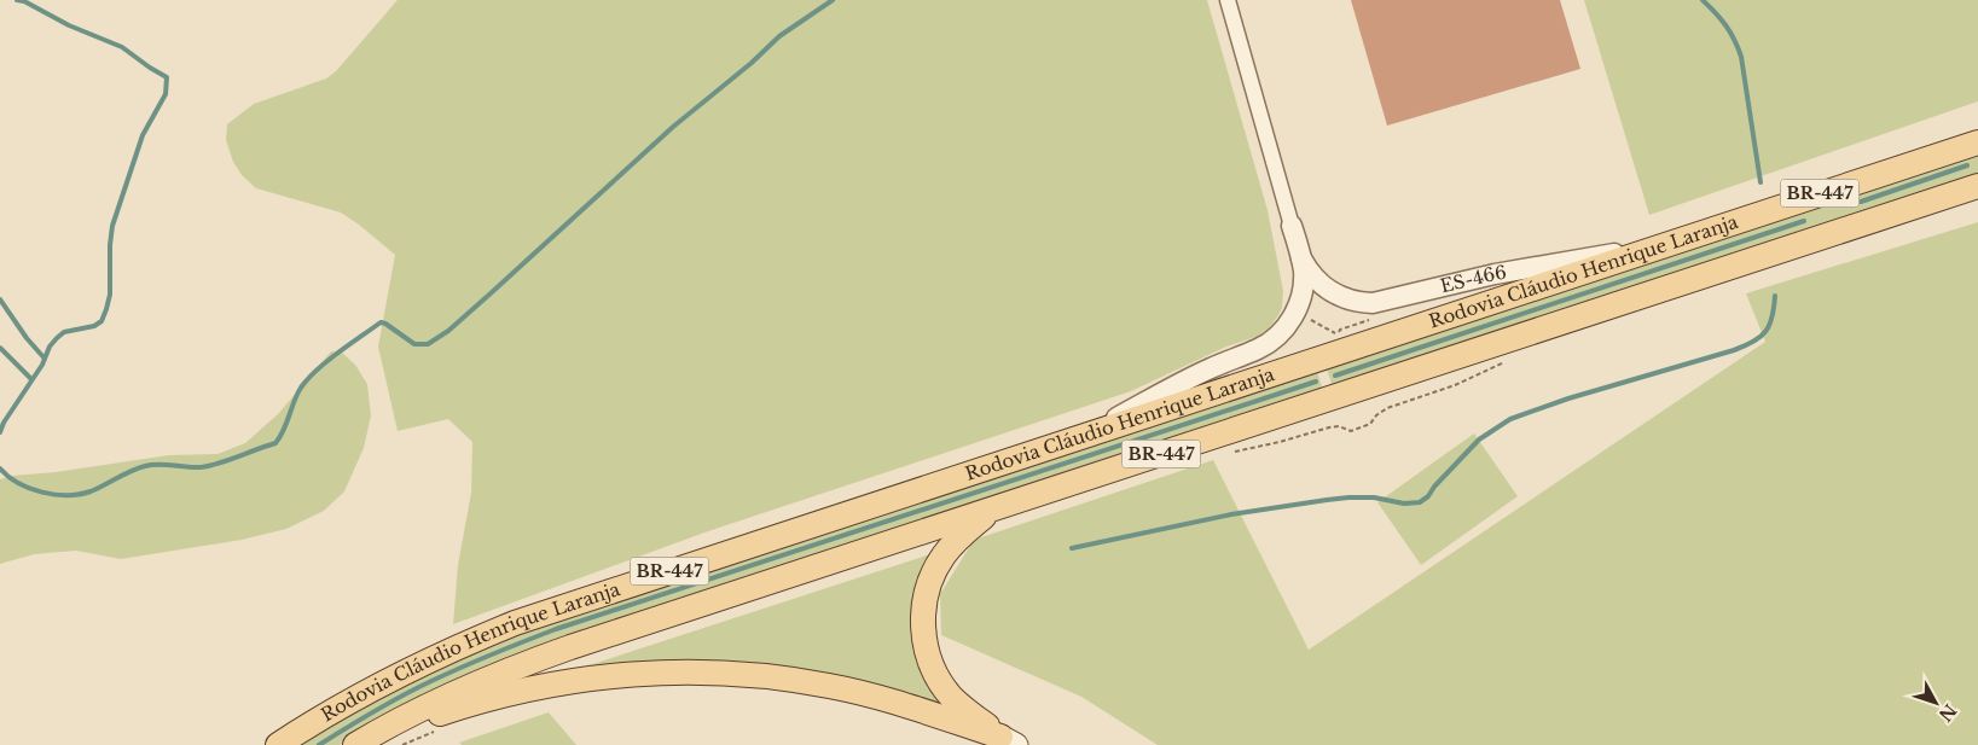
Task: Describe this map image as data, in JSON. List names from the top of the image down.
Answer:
{
  "streets": {
    "main road": ["BR-447", "Rodovia Cláudio Henrique Laranja"],
    "street": ["ES-466"]
  },
  "crossings": [
    ["Rodovia Cláudio Henrique Laranja", "ES-466"]
  ],
  "north": "bottom right"
}
